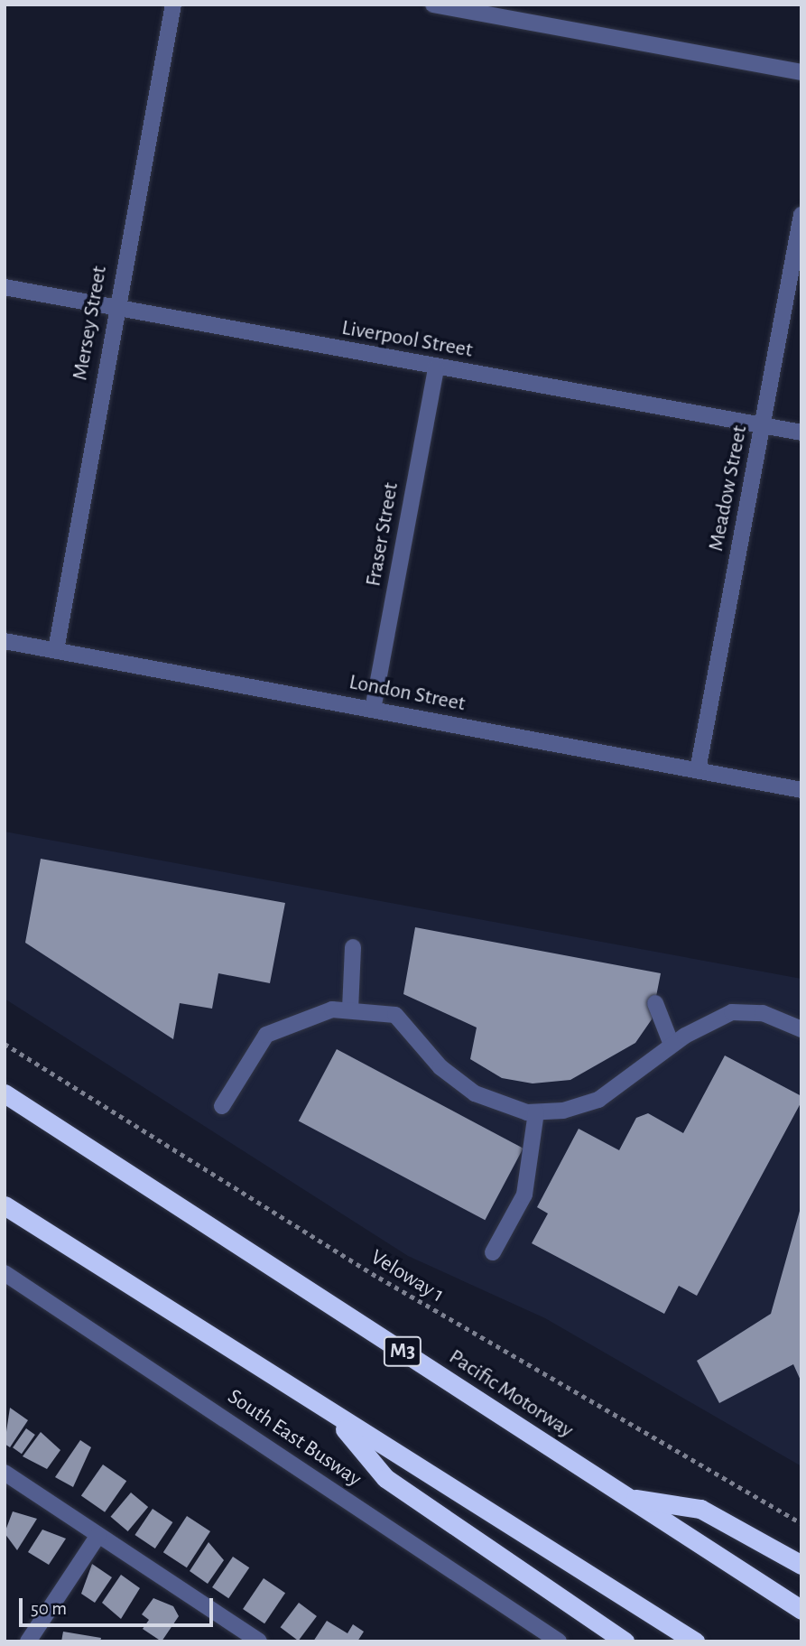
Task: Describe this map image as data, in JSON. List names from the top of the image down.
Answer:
{
  "streets": {
    "highway": ["M3", "Pacific Motorway"],
    "street": [
      "Mersey Street",
      "Liverpool Street",
      "Meadow Street",
      "Fraser Street",
      "London Street",
      "South East Busway"
    ],
    "path": ["Veloway 1"]
  },
  "crossings": [
    ["Mersey Street", "Liverpool Street"],
    ["Mersey Street", "London Street"],
    ["Liverpool Street", "Meadow Street"],
    ["Liverpool Street", "Fraser Street"],
    ["Meadow Street", "London Street"],
    ["Fraser Street", "London Street"]
  ],
  "scale_bar": "50 m"
}
